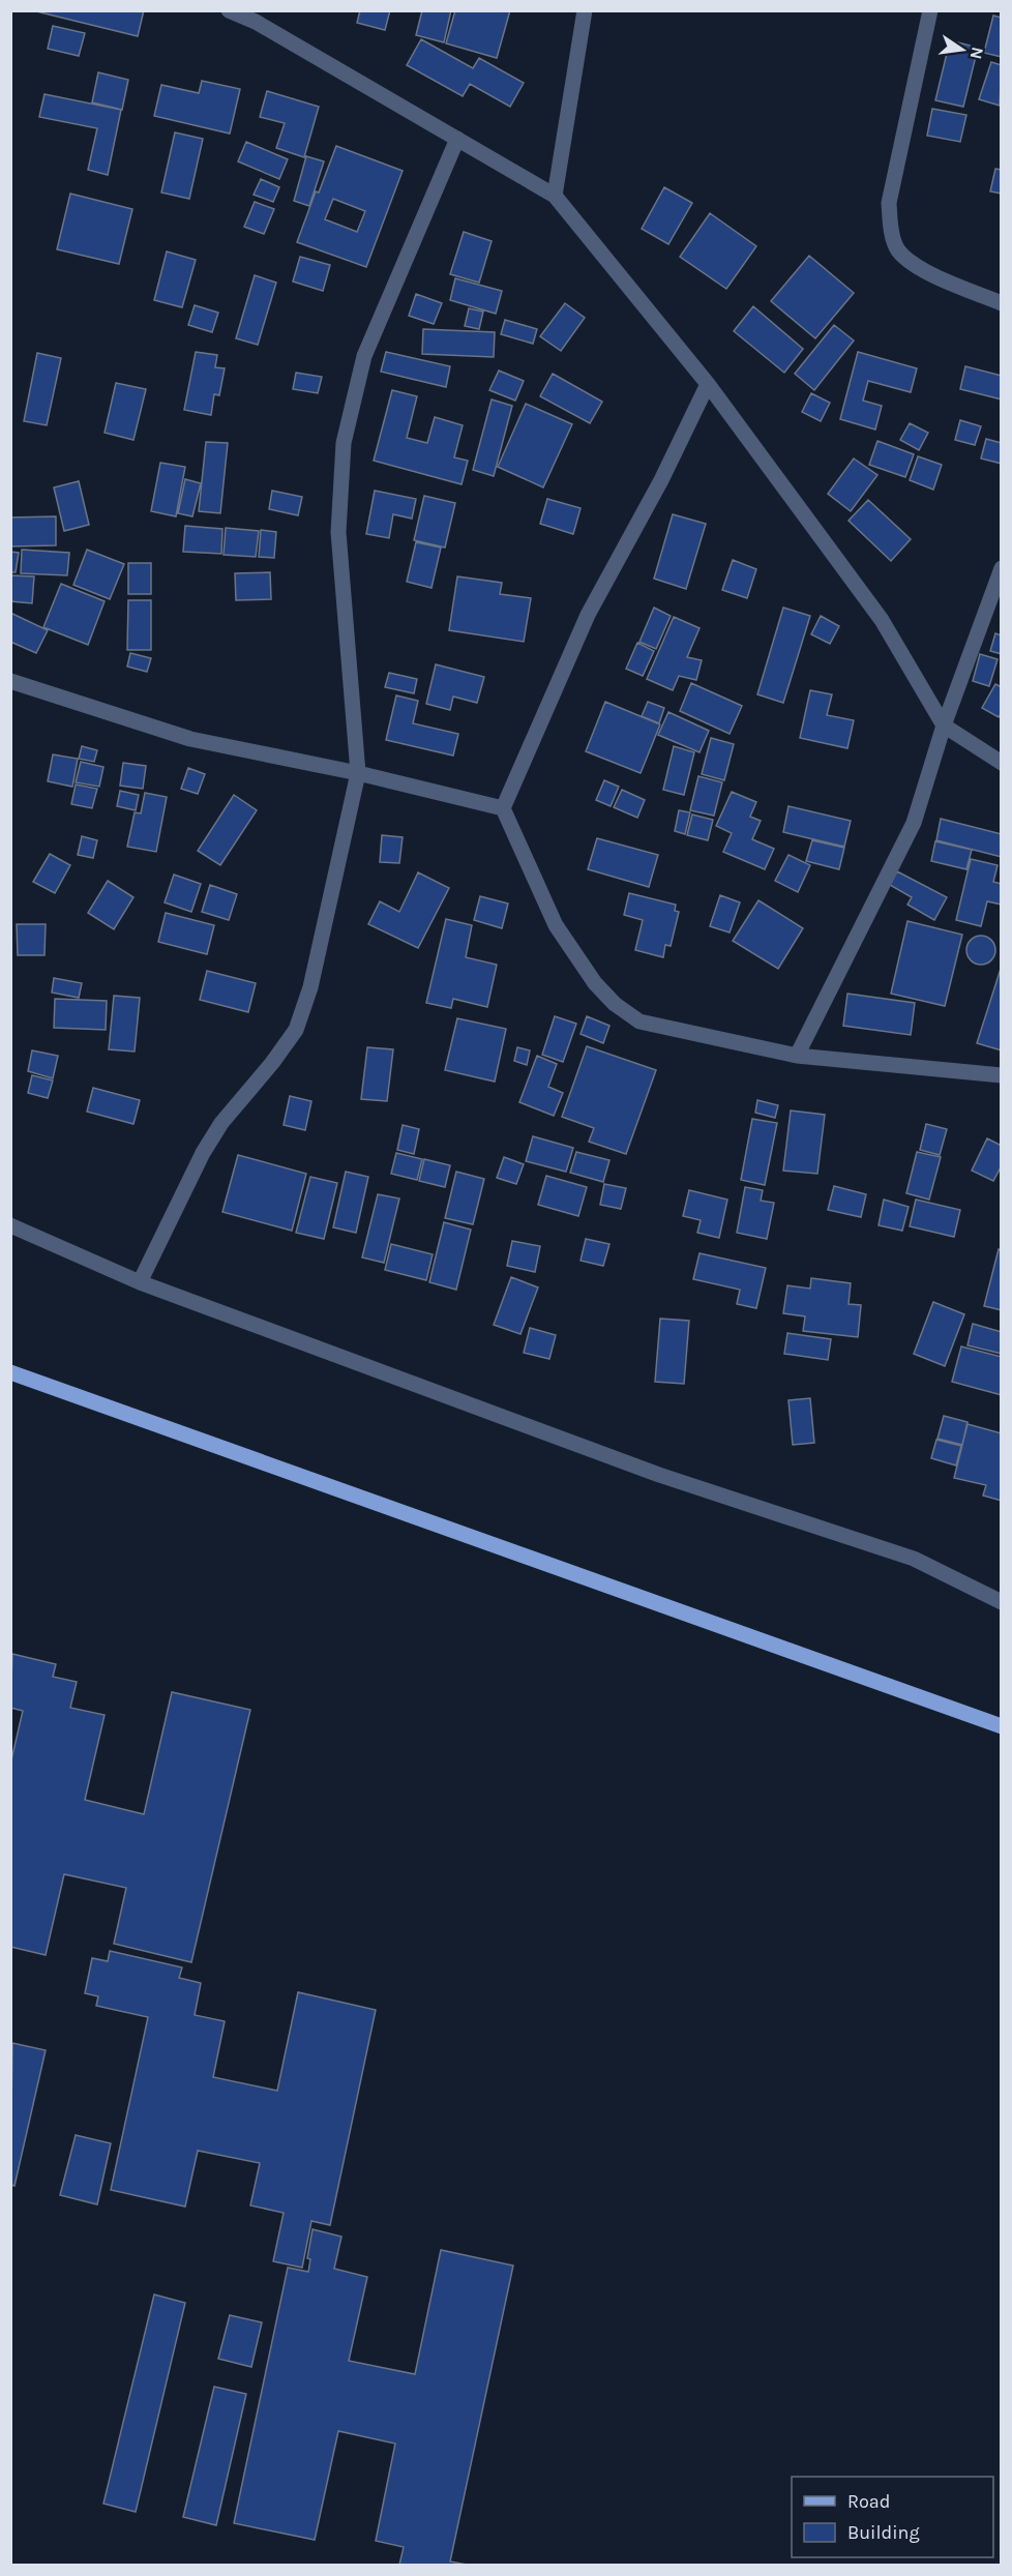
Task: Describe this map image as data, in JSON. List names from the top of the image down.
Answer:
{
  "legend": ["Road", "Building"],
  "north": "right"
}
